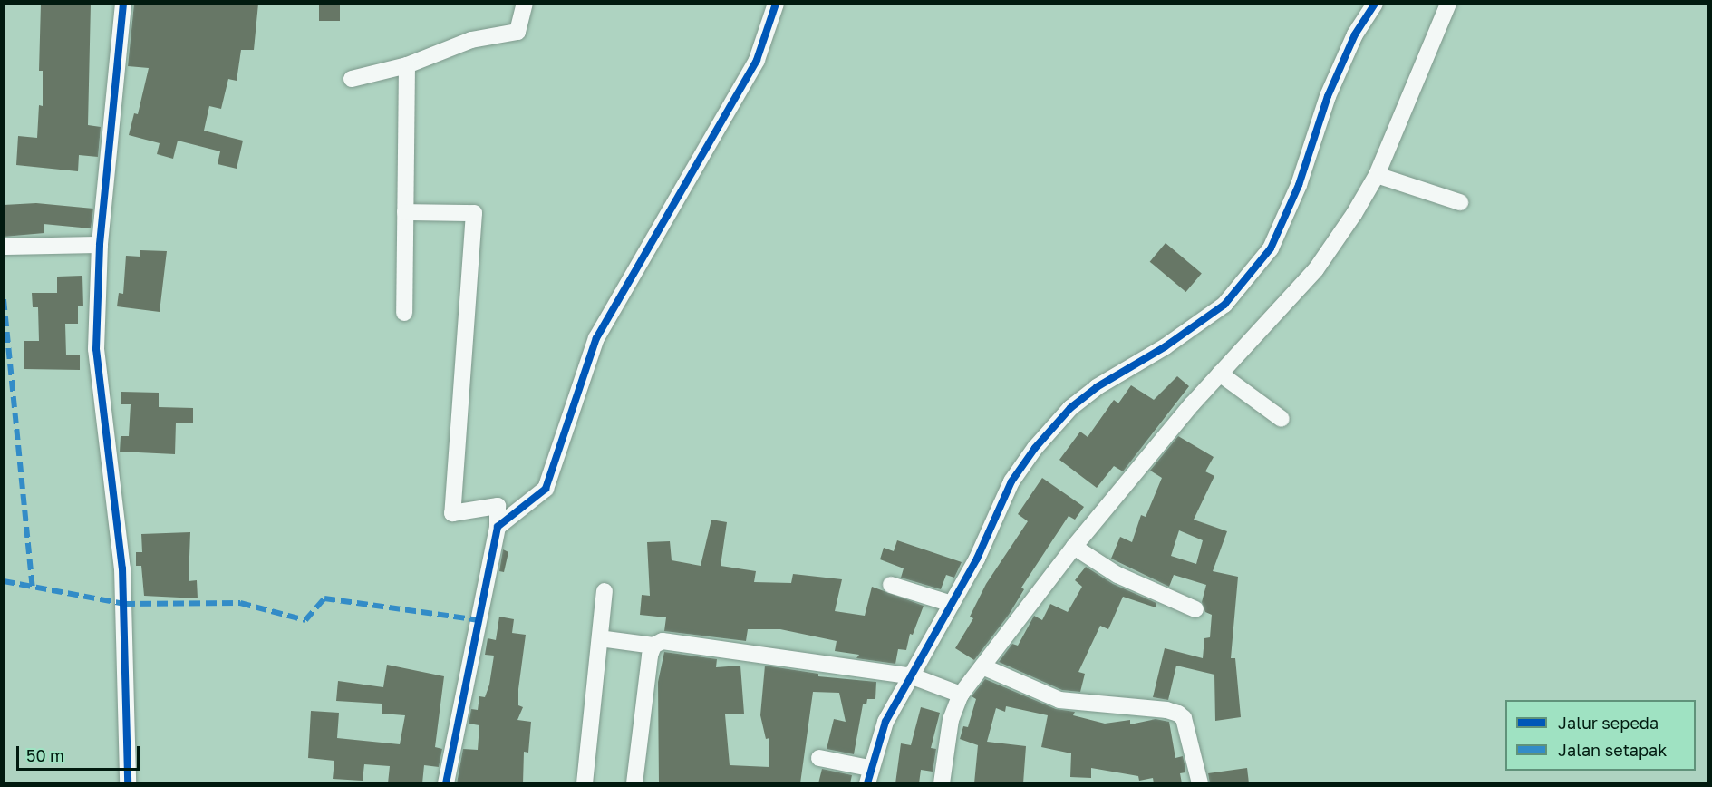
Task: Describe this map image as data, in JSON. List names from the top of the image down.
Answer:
{
  "legend": ["Jalur sepeda", "Jalan setapak"],
  "scale_bar": "50 m"
}
